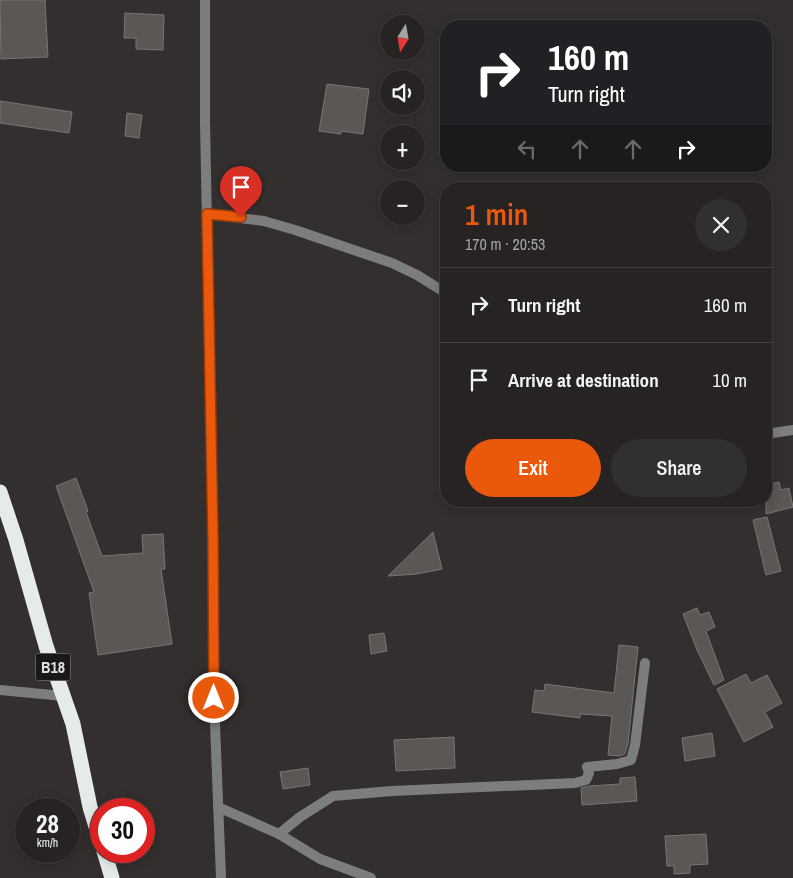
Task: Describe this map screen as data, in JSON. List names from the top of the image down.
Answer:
{
  "streets": {
    "highway": ["B18"]
  },
  "north": "bottom",
  "page": {
    "map_buttons": ["+", "−"],
    "turn": ["160 m", "Turn right"],
    "heading": ["1 min", "170 m · 20:53"],
    "list": [
      {
        "name": "Turn right",
        "value": "160 m"
      },
      {
        "name": "Arrive at destination",
        "value": "10 m"
      }
    ],
    "buttons": ["Exit", "Share"],
    "speed": "28 km/h",
    "limit": "30"
  }
}
